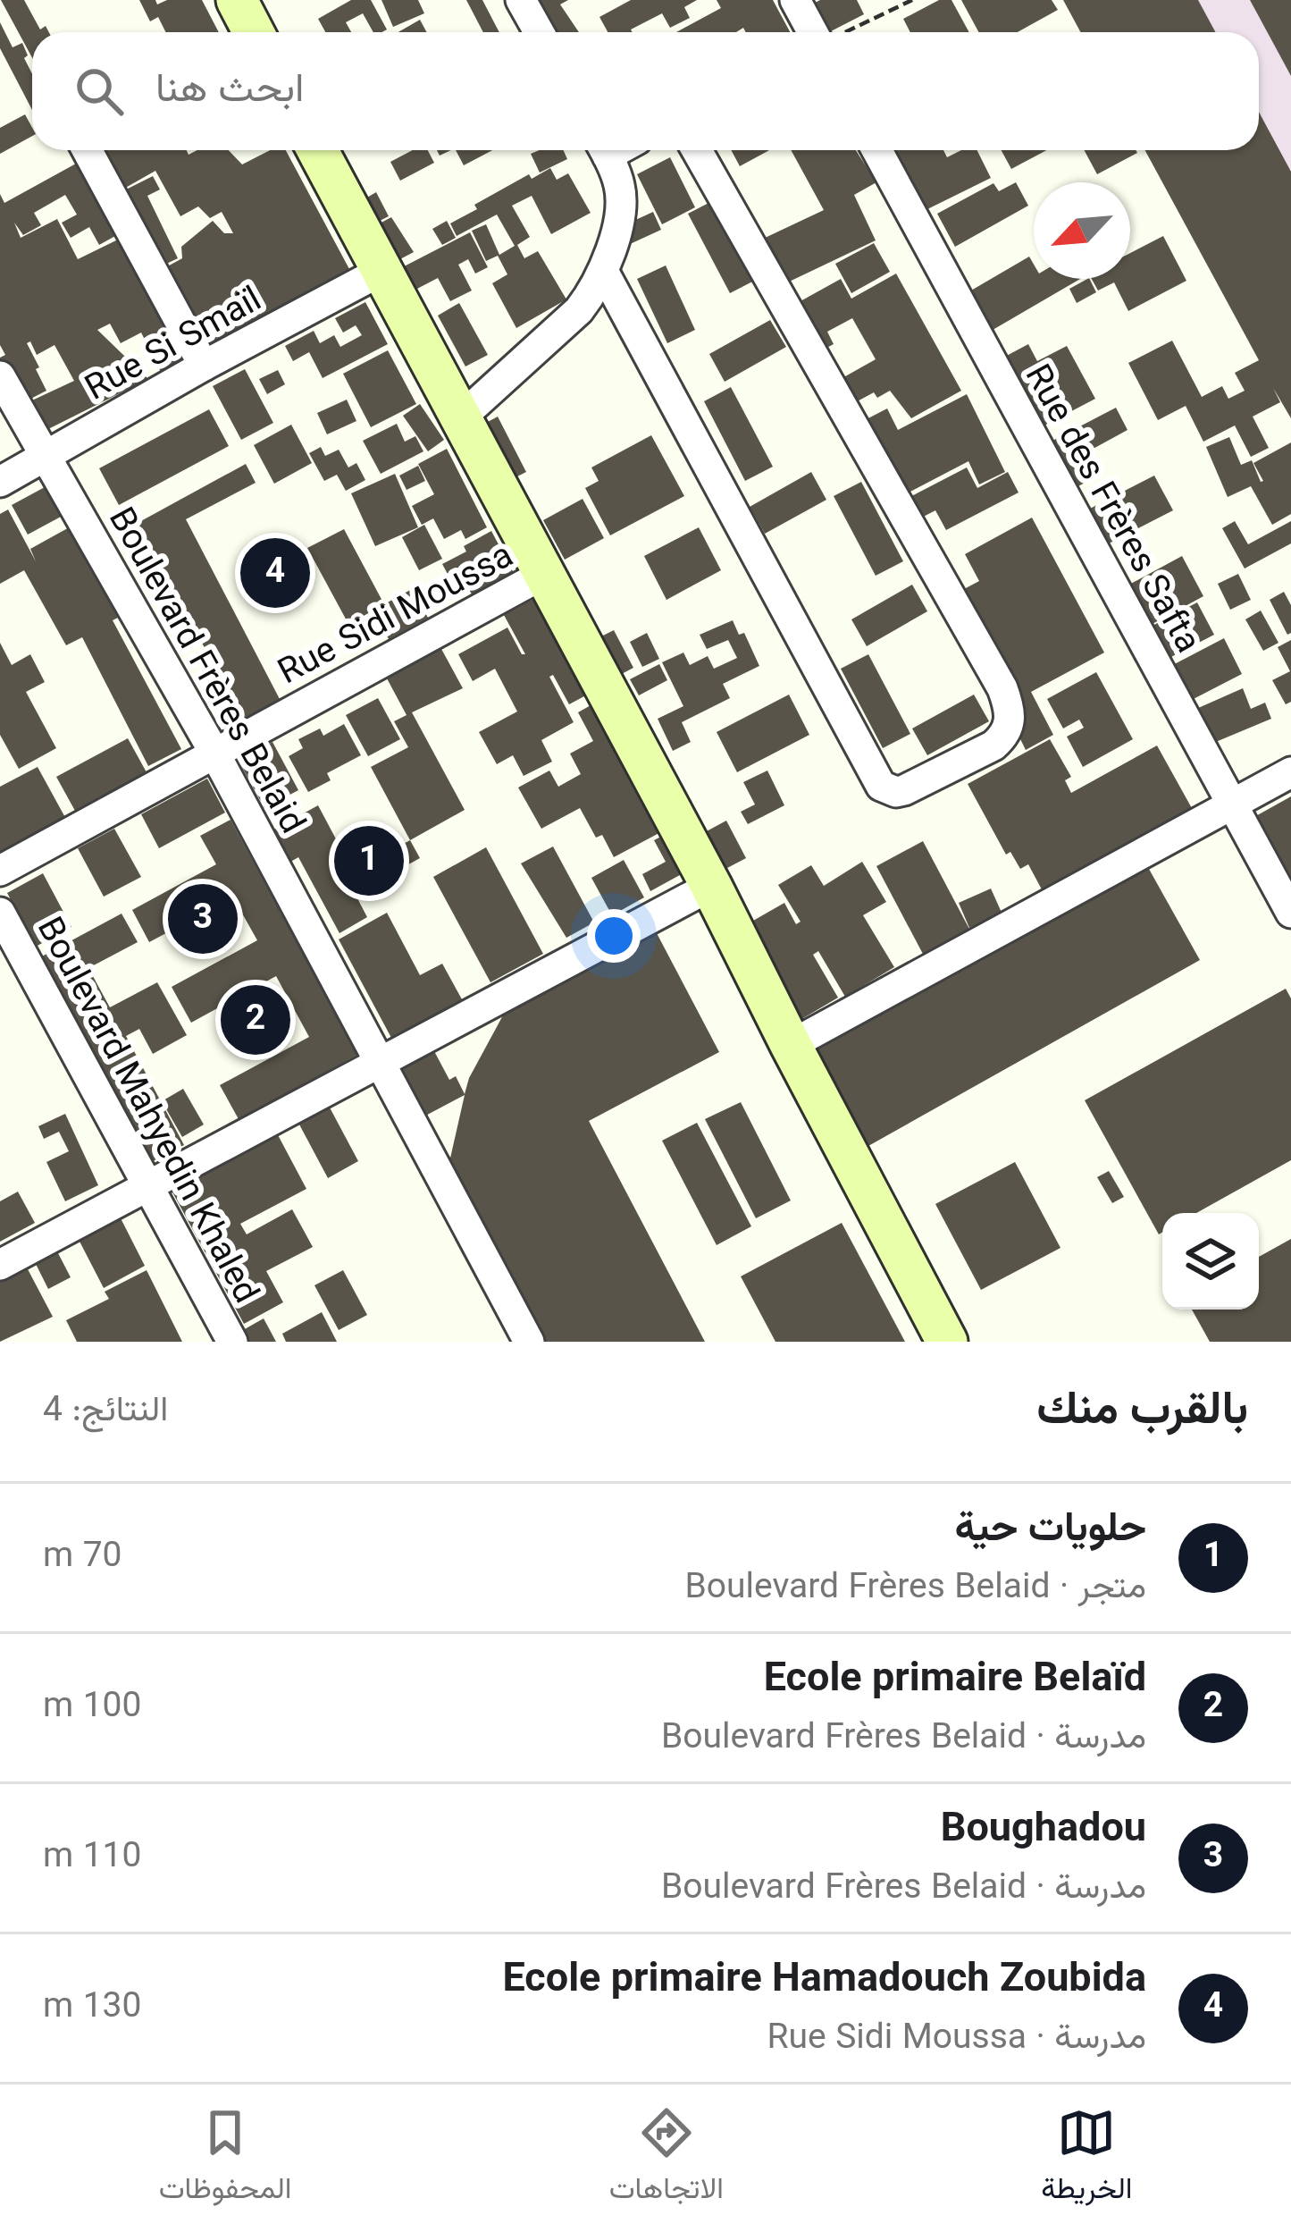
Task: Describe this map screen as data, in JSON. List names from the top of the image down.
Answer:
{
  "streets": {
    "street": [
      "Rue Si Smaïl",
      "Rue des Frères Safta",
      "Rue Sidi Moussa",
      "Boulevard Frères Belaid",
      "Boulevard Mahyedin Khaled"
    ]
  },
  "crossings": [
    ["Rue Si Smaïl", "Boulevard Frères Belaid"],
    ["Rue Sidi Moussa", "Boulevard Frères Belaid"]
  ],
  "north": "bottom left",
  "page": {
    "search": "ابحث هنا",
    "pins": [
      "4",
      "1",
      "3",
      "2"
    ],
    "heading": ["بالقرب منك", "النتائج: 4"],
    "list": [
      {
        "mark": "1",
        "name": "حلويات حية",
        "note": "متجر · Boulevard Frères Belaid",
        "value": "70 m"
      },
      {
        "mark": "2",
        "name": "Ecole primaire Belaïd",
        "note": "مدرسة · Boulevard Frères Belaid",
        "value": "100 m"
      },
      {
        "mark": "3",
        "name": "Boughadou",
        "note": "مدرسة · Boulevard Frères Belaid",
        "value": "110 m"
      },
      {
        "mark": "4",
        "name": "Ecole primaire Hamadouch Zoubida",
        "note": "مدرسة · Rue Sidi Moussa",
        "value": "130 m"
      }
    ],
    "nav": ["الخريطة", "الاتجاهات", "المحفوظات"]
  }
}
